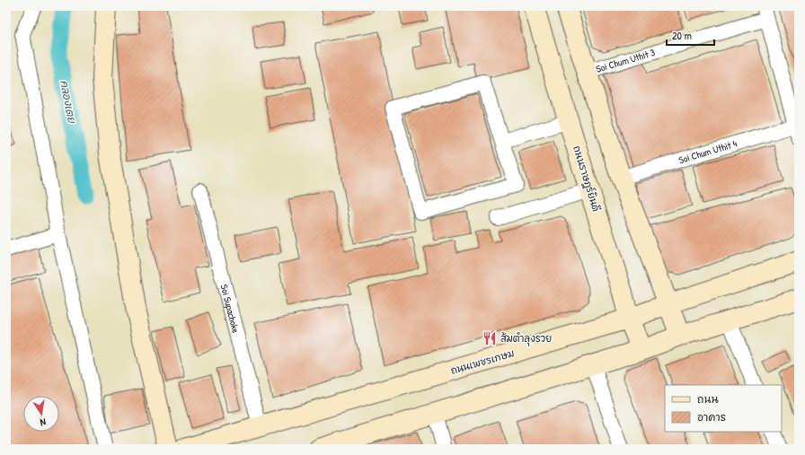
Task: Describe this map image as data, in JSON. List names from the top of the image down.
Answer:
{
  "streets": {
    "main road": ["ถนนราษฎร์ยินดี", "ถนนเพชรเกษม"],
    "street": ["Soi Chum Uthit 3", "Soi Chum Uthit 4", "Soi Supachoke"]
  },
  "crossings": [
    ["ถนนราษฎร์ยินดี", "ถนนเพชรเกษม"],
    ["Soi Supachoke", "ถนนเพชรเกษม"]
  ],
  "water": ["คลองเตย"],
  "places": {
    "restaurant": ["ส้มตำลุงรวย"]
  },
  "legend": ["ถนน", "อาคาร"],
  "scale_bar": "20 m",
  "north": "bottom"
}
